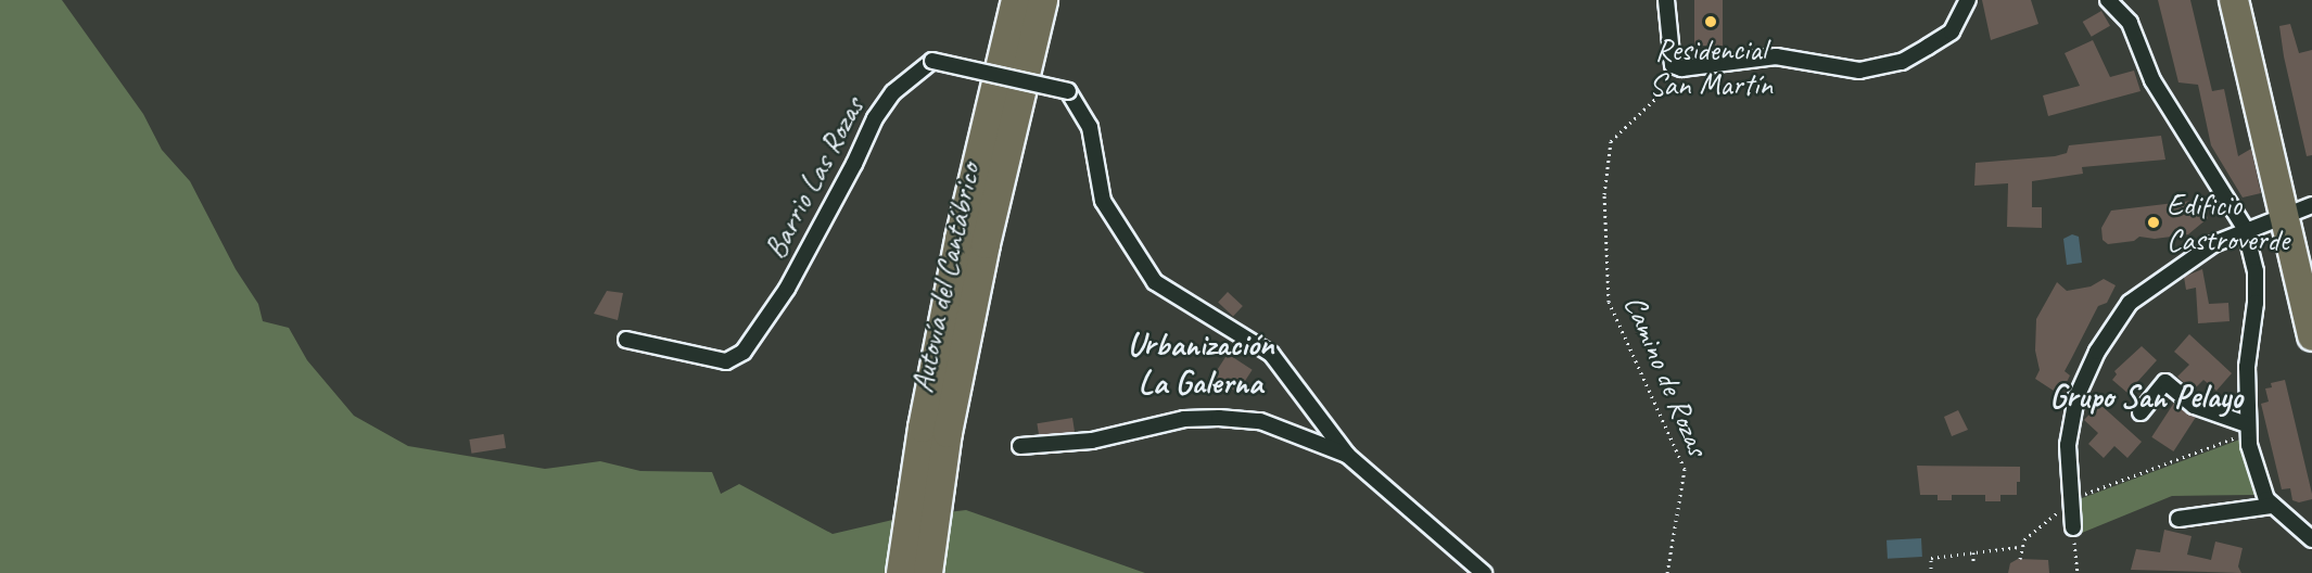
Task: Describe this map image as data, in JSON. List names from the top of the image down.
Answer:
{
  "streets": {
    "highway": ["Autovía del Cantábrico"],
    "street": ["Barrio Las Rozas"],
    "path": ["Camino de Rozas"]
  },
  "districts": ["Urbanización La Galerna", "Grupo San Pelayo"],
  "places": ["Residencial San Martín", "Edificio Castroverde"]
}
